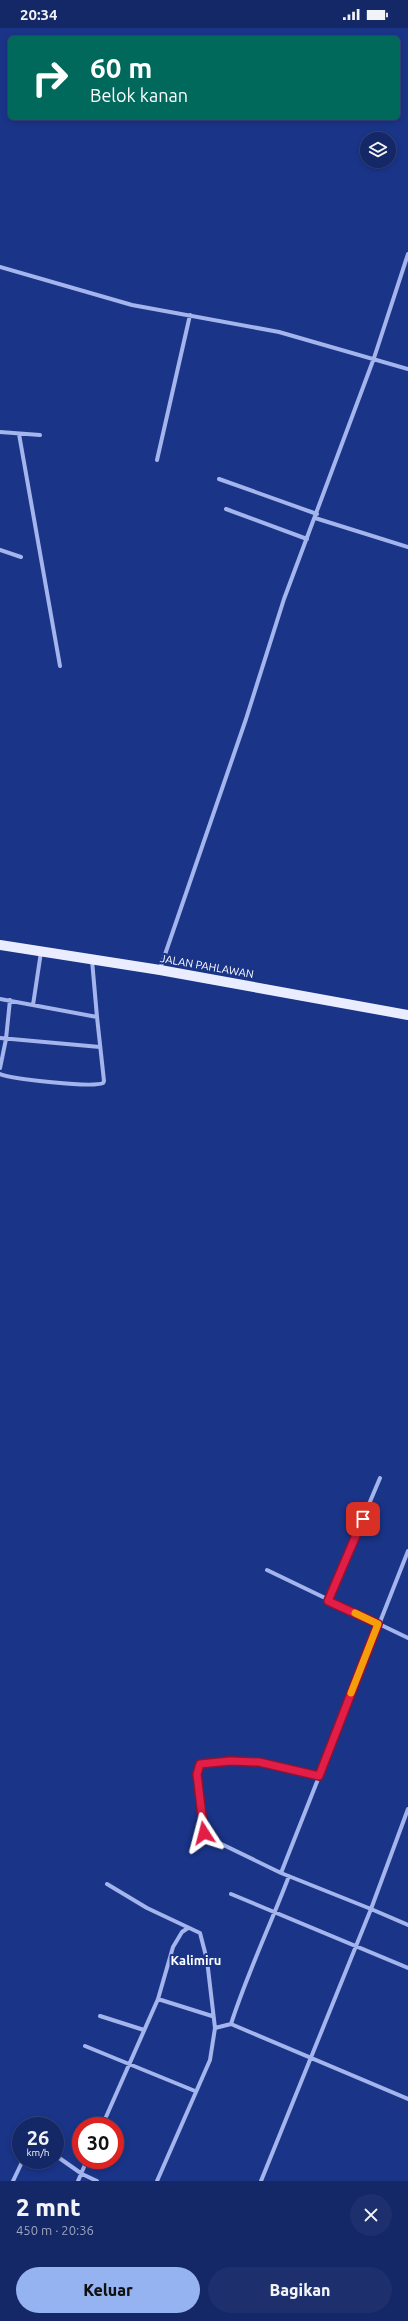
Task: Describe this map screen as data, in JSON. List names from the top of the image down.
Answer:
{
  "streets": {
    "main road": ["JALAN PAHLAWAN"]
  },
  "districts": ["Kalimiru"],
  "page": {
    "status": "20:34",
    "turn": ["60 m", "Belok kanan"],
    "speed": "26 km/h",
    "limit": "30",
    "heading": ["2 mnt", "450 m · 20:36"],
    "buttons": ["Keluar", "Bagikan"]
  }
}
